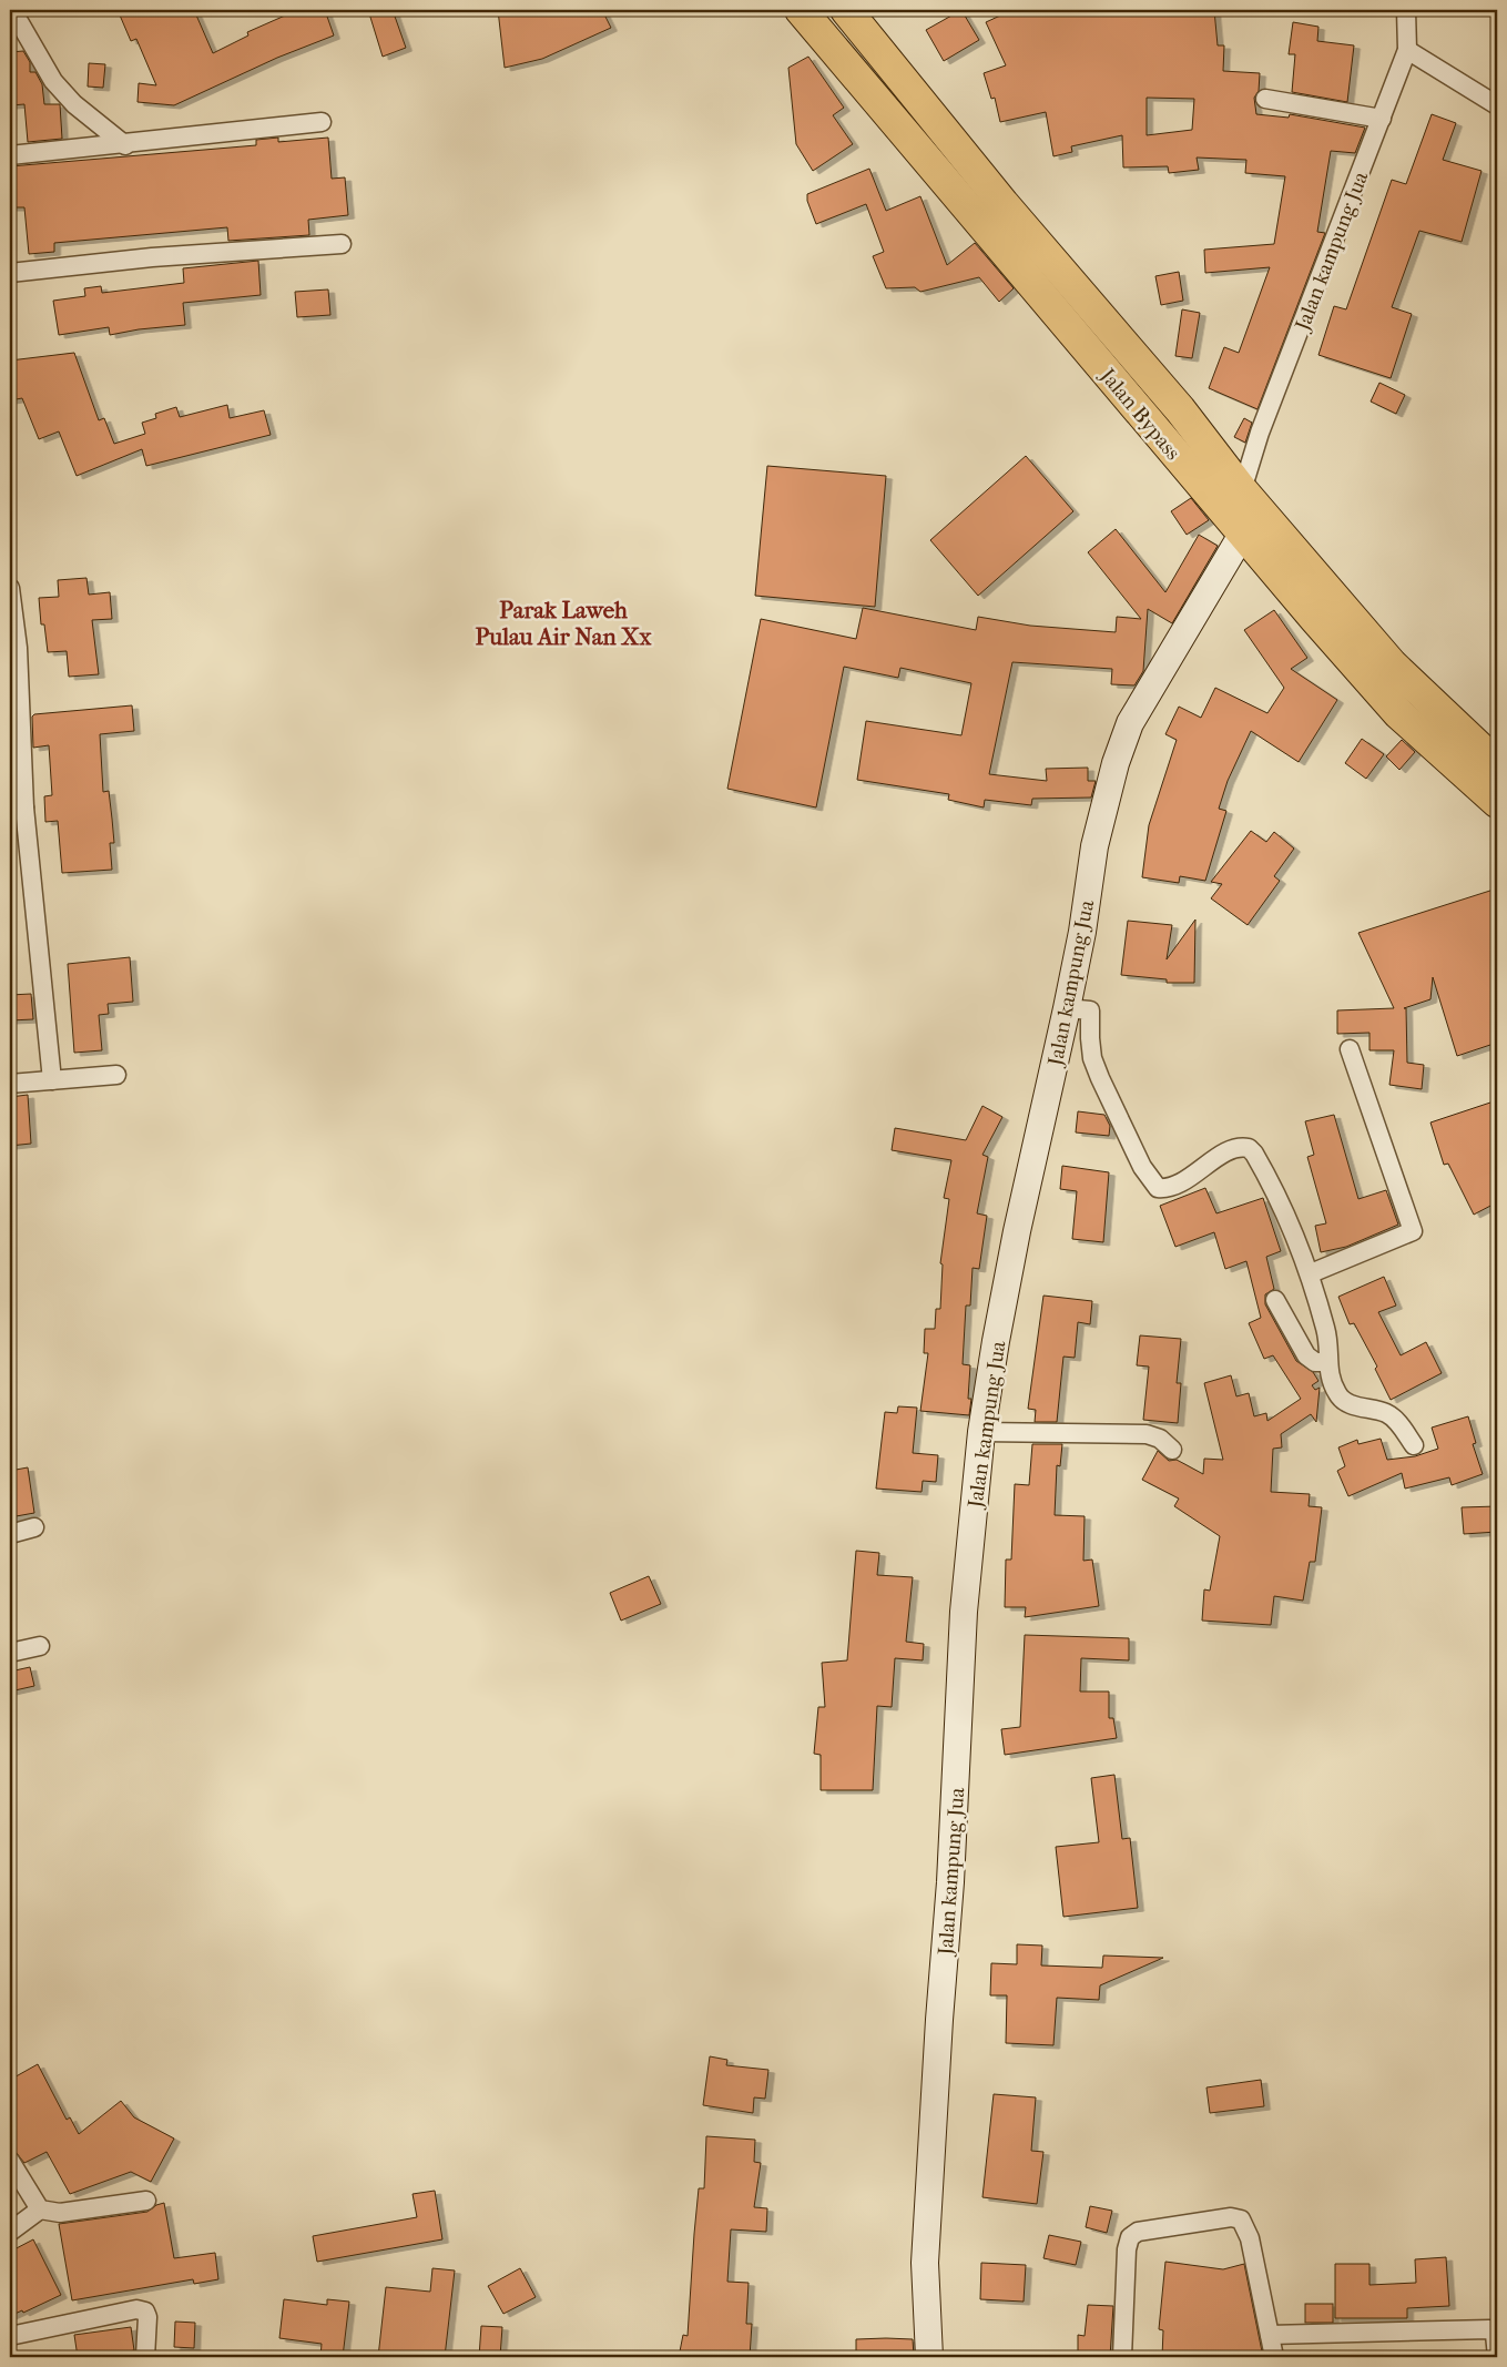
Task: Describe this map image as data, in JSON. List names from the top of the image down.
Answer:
{
  "streets": {
    "highway": ["Jalan Bypass"],
    "street": ["Jalan kampung Jua"]
  },
  "crossings": [
    ["Jalan kampung Jua", "Jalan Bypass"]
  ],
  "districts": ["Parak Laweh Pulau Air Nan Xx"]
}
